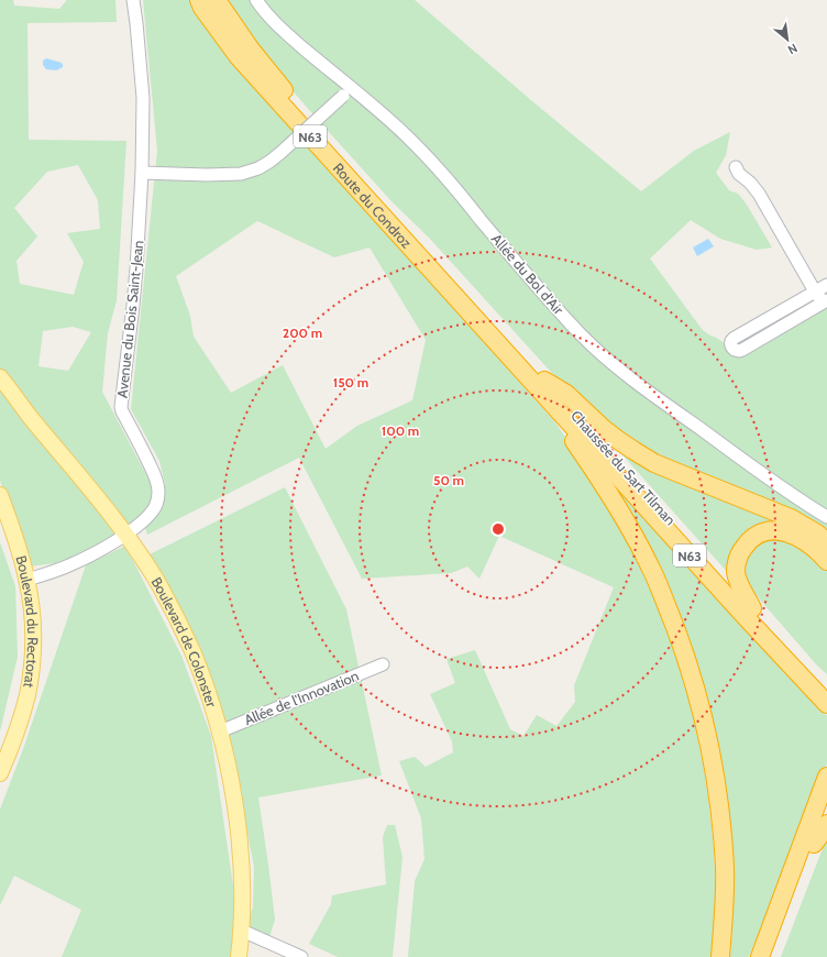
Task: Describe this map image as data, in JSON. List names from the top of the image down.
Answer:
{
  "streets": {
    "highway": ["N63", "Route du Condroz", "Chaussée du Sart Tilman"],
    "main road": ["Boulevard du Rectorat", "Boulevard de Colonster"],
    "street": ["Allée du Bol d'Air", "Avenue du Bois Saint-Jean", "Allée de l'Innovation"]
  },
  "crossings": [
    ["Route du Condroz", "Chaussée du Sart Tilman"],
    ["Avenue du Bois Saint-Jean", "Boulevard du Rectorat"],
    ["Avenue du Bois Saint-Jean", "Boulevard de Colonster"],
    ["Boulevard de Colonster", "Allée de l'Innovation"]
  ],
  "north": "bottom right",
  "rings": [
    "200 m",
    "150 m",
    "100 m",
    "50 m"
  ]
}
